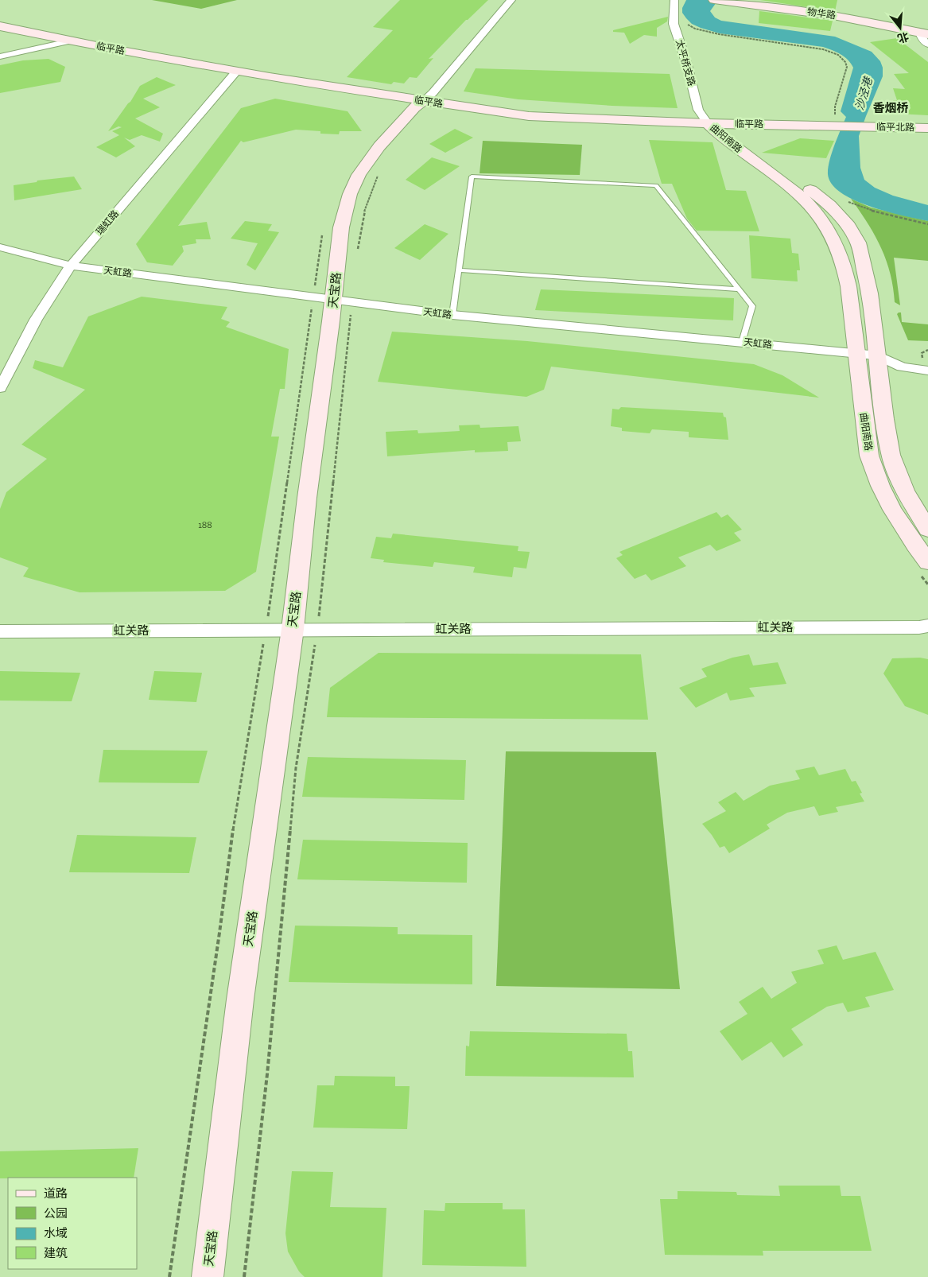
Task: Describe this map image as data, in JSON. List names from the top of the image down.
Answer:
{
  "streets": {
    "main road": [
      "物华路",
      "临平路",
      "临平北路",
      "曲阳南路",
      "天宝路"
    ],
    "street": [
      "太平桥支路",
      "瑞虹路",
      "天虹路",
      "虹关路"
    ]
  },
  "crossings": [
    ["临平路", "太平桥支路"],
    ["临平路", "临平北路"],
    ["临平路", "曲阳南路"],
    ["临平路", "瑞虹路"],
    ["临平路", "天宝路"],
    ["太平桥支路", "曲阳南路"],
    ["曲阳南路", "天虹路"],
    ["瑞虹路", "天虹路"],
    ["天虹路", "天宝路"],
    ["天宝路", "虹关路"]
  ],
  "districts": ["香烟桥"],
  "water": ["沙泾港"],
  "house_numbers": ["188"],
  "legend": [
    "道路",
    "公园",
    "水域",
    "建筑"
  ],
  "north": "bottom"
}
